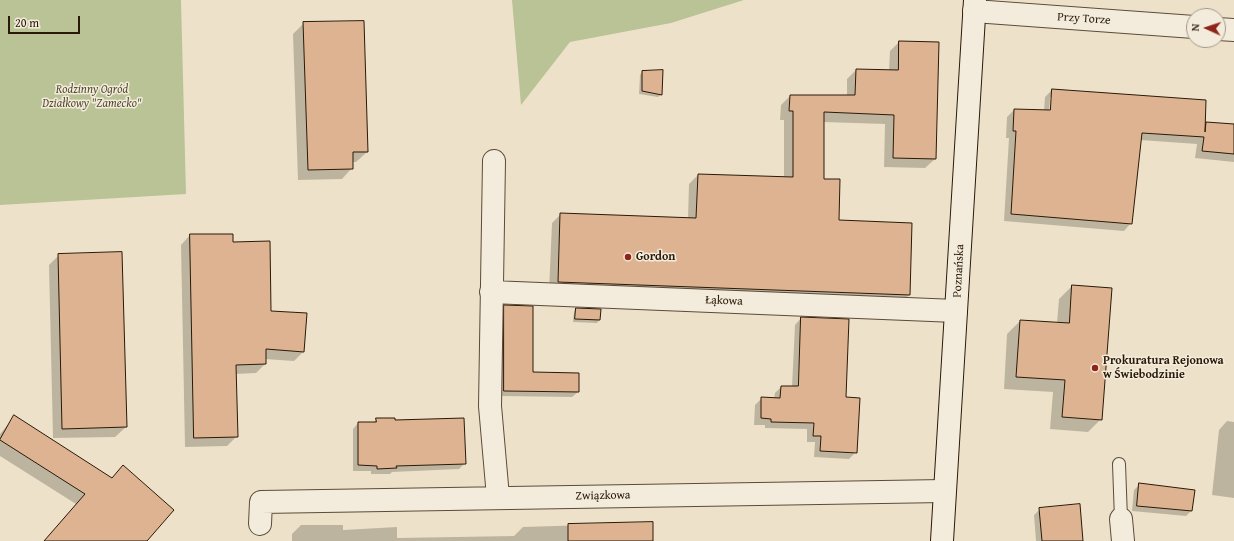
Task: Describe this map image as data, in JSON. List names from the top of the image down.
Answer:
{
  "streets": {
    "street": [
      "Przy Torze",
      "Poznańska",
      "Łąkowa",
      "Związkowa"
    ]
  },
  "crossings": [
    ["Przy Torze", "Poznańska"],
    ["Poznańska", "Łąkowa"],
    ["Poznańska", "Związkowa"]
  ],
  "parks": ["Rodzinny Ogród Działkowy \"Zamecko\""],
  "places": ["Gordon", "Prokuratura Rejonowa w Świebodzinie"],
  "scale_bar": "20 m",
  "north": "left"
}
